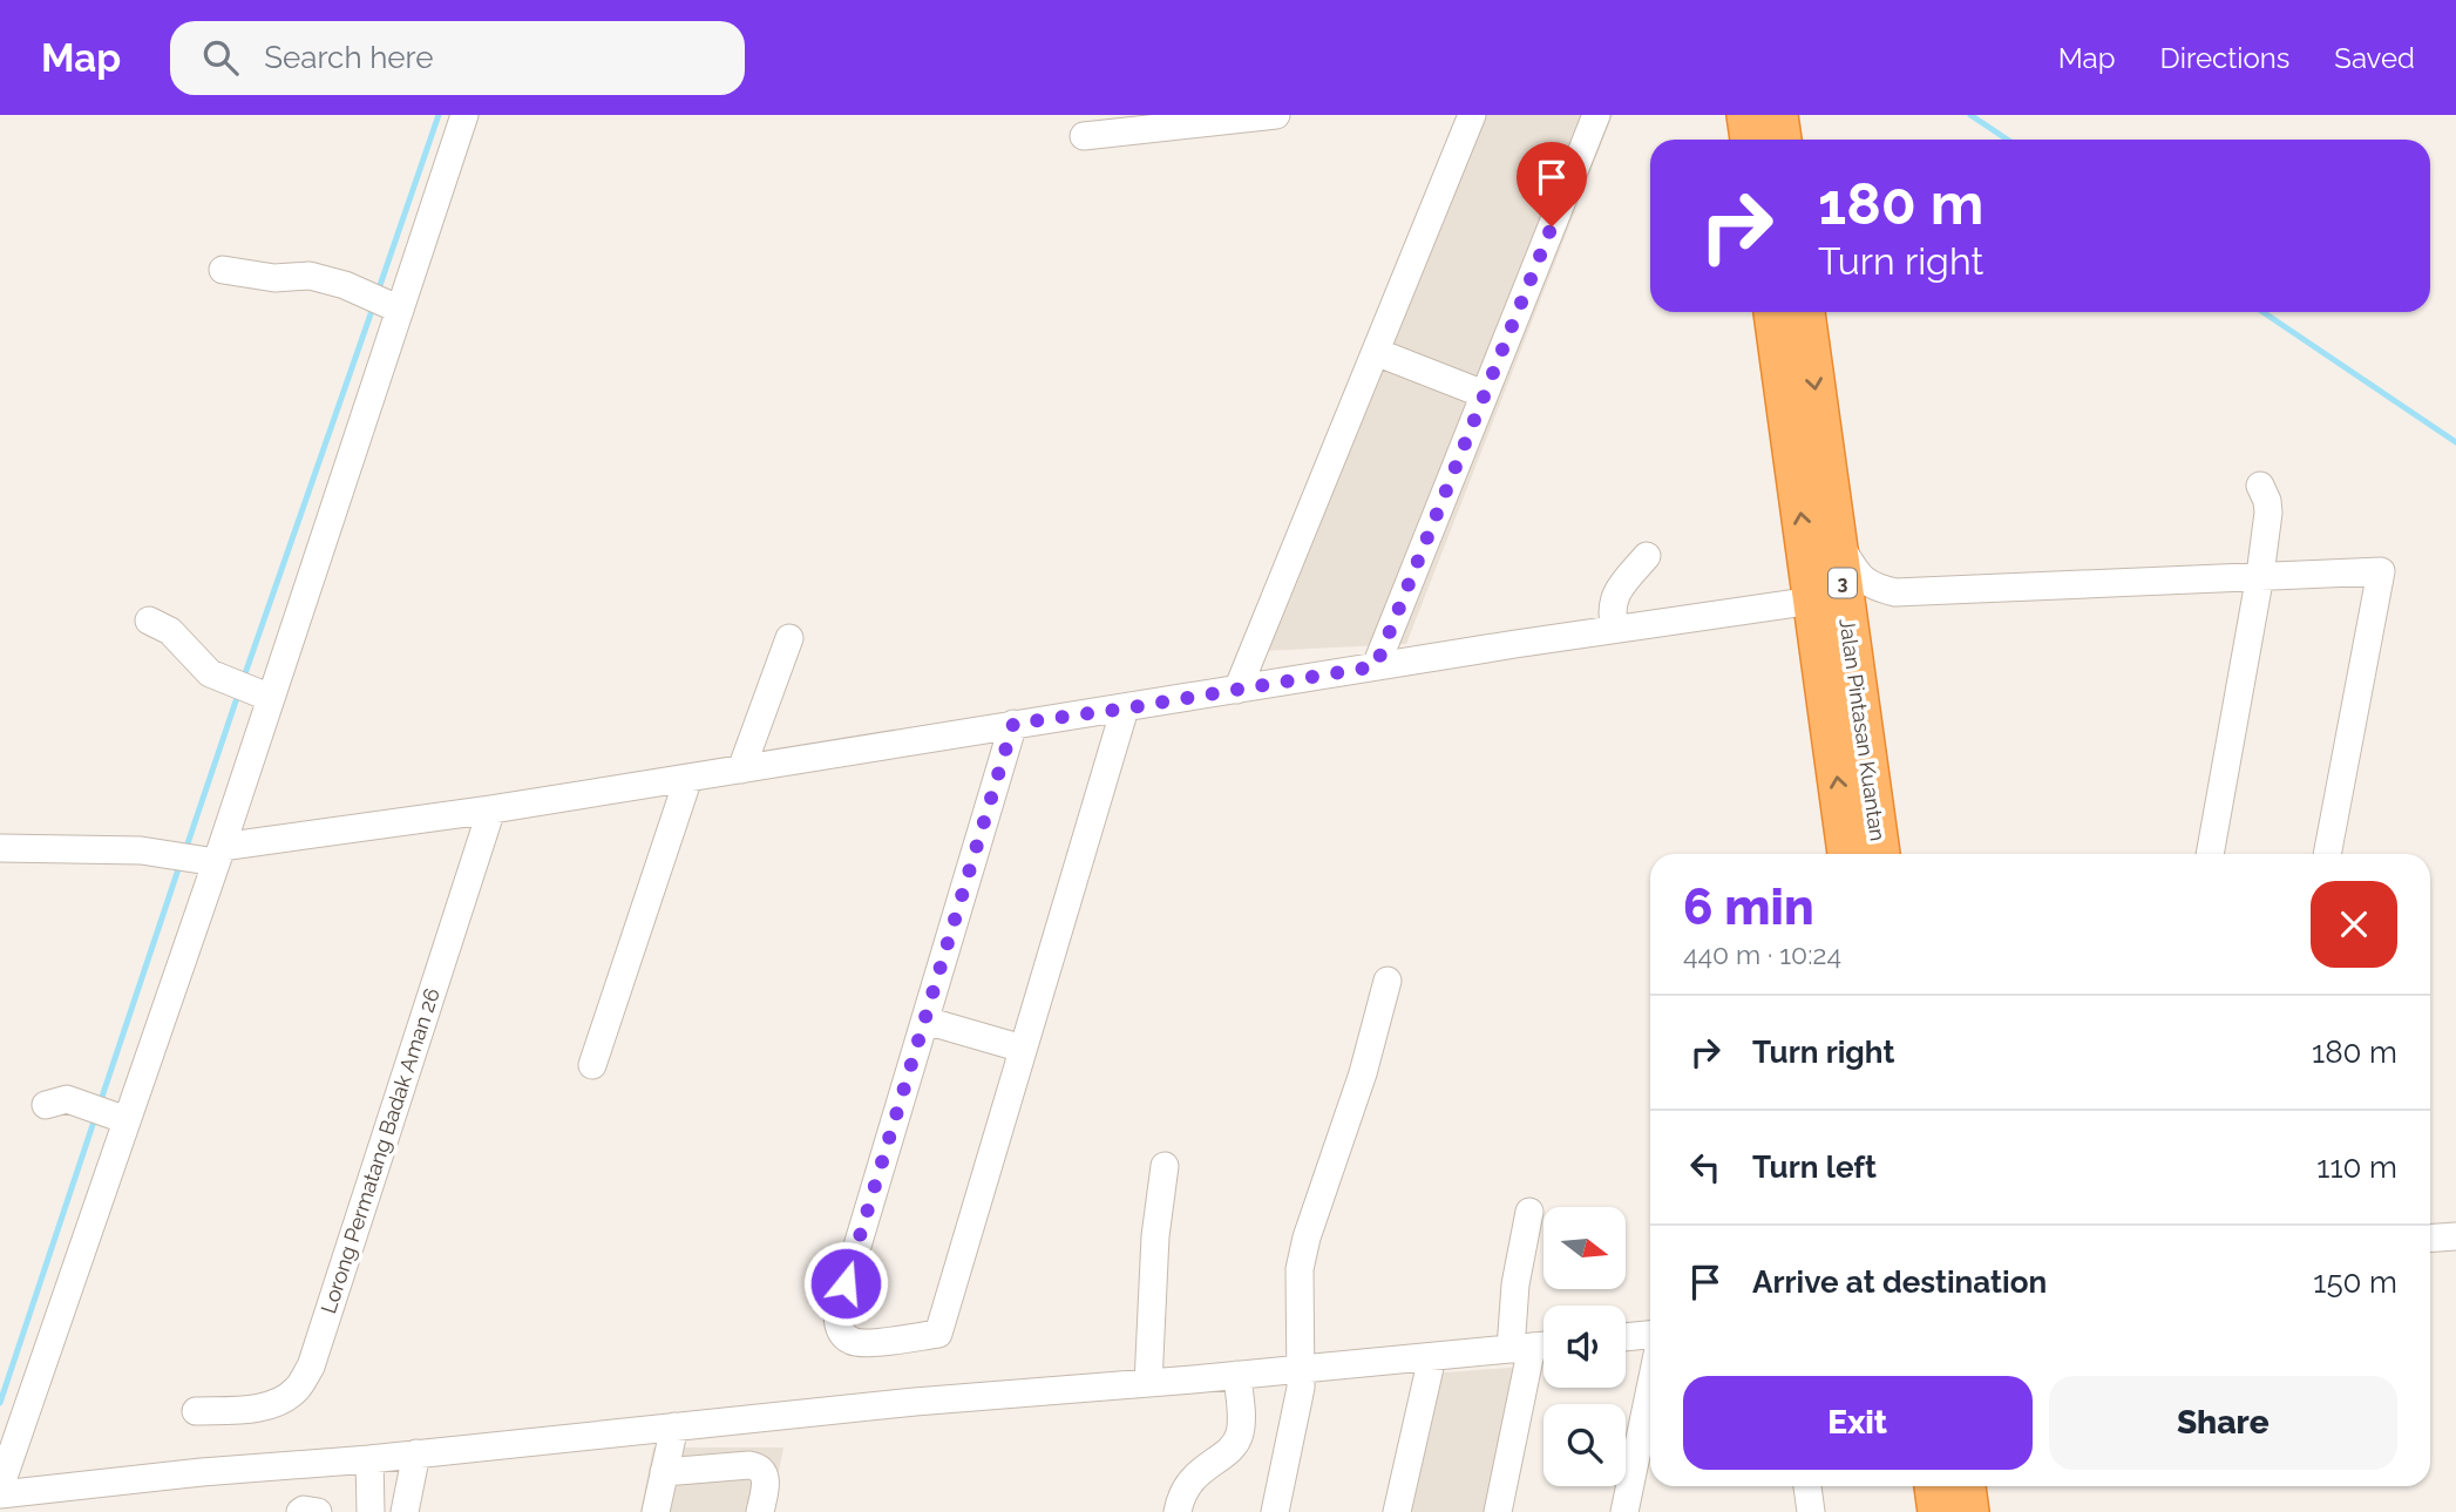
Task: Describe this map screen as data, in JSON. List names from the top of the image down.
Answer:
{
  "streets": {
    "highway": ["3", "Jalan Pintasan Kuantan"],
    "street": ["Lorong Permatang Badak Aman 26"]
  },
  "north": "right",
  "page": {
    "header": "Map",
    "search": "Search here",
    "nav": ["Map", "Directions", "Saved"],
    "turn": ["180 m", "Turn right"],
    "heading": ["6 min", "440 m · 10:24"],
    "list": [
      {
        "name": "Turn right",
        "value": "180 m"
      },
      {
        "name": "Turn left",
        "value": "110 m"
      },
      {
        "name": "Arrive at destination",
        "value": "150 m"
      }
    ],
    "buttons": ["Exit", "Share"]
  }
}
